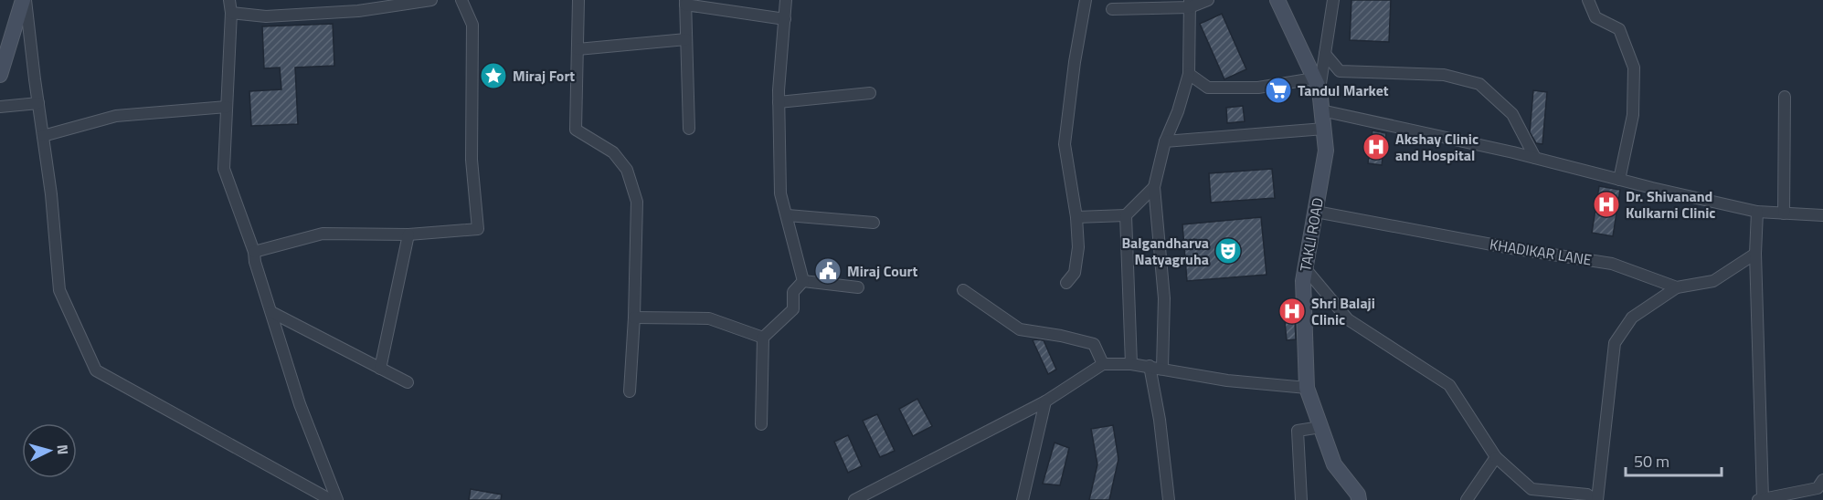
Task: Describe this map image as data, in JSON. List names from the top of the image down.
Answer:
{
  "streets": {
    "main road": ["TAKLI ROAD"],
    "street": ["KHADIKAR LANE"]
  },
  "crossings": [
    ["TAKLI ROAD", "KHADIKAR LANE"]
  ],
  "places": {
    "place": ["Miraj Fort"],
    "supermarket": ["Tandul Market"],
    "hospital": ["Akshay Clinic and Hospital", "Dr. Shivanand Kulkarni Clinic", "Shri Balaji Clinic"],
    "theatre": ["Balgandharva Natyagruha"],
    "public building": ["Miraj Court"]
  },
  "scale_bar": "50 m",
  "north": "right"
}
